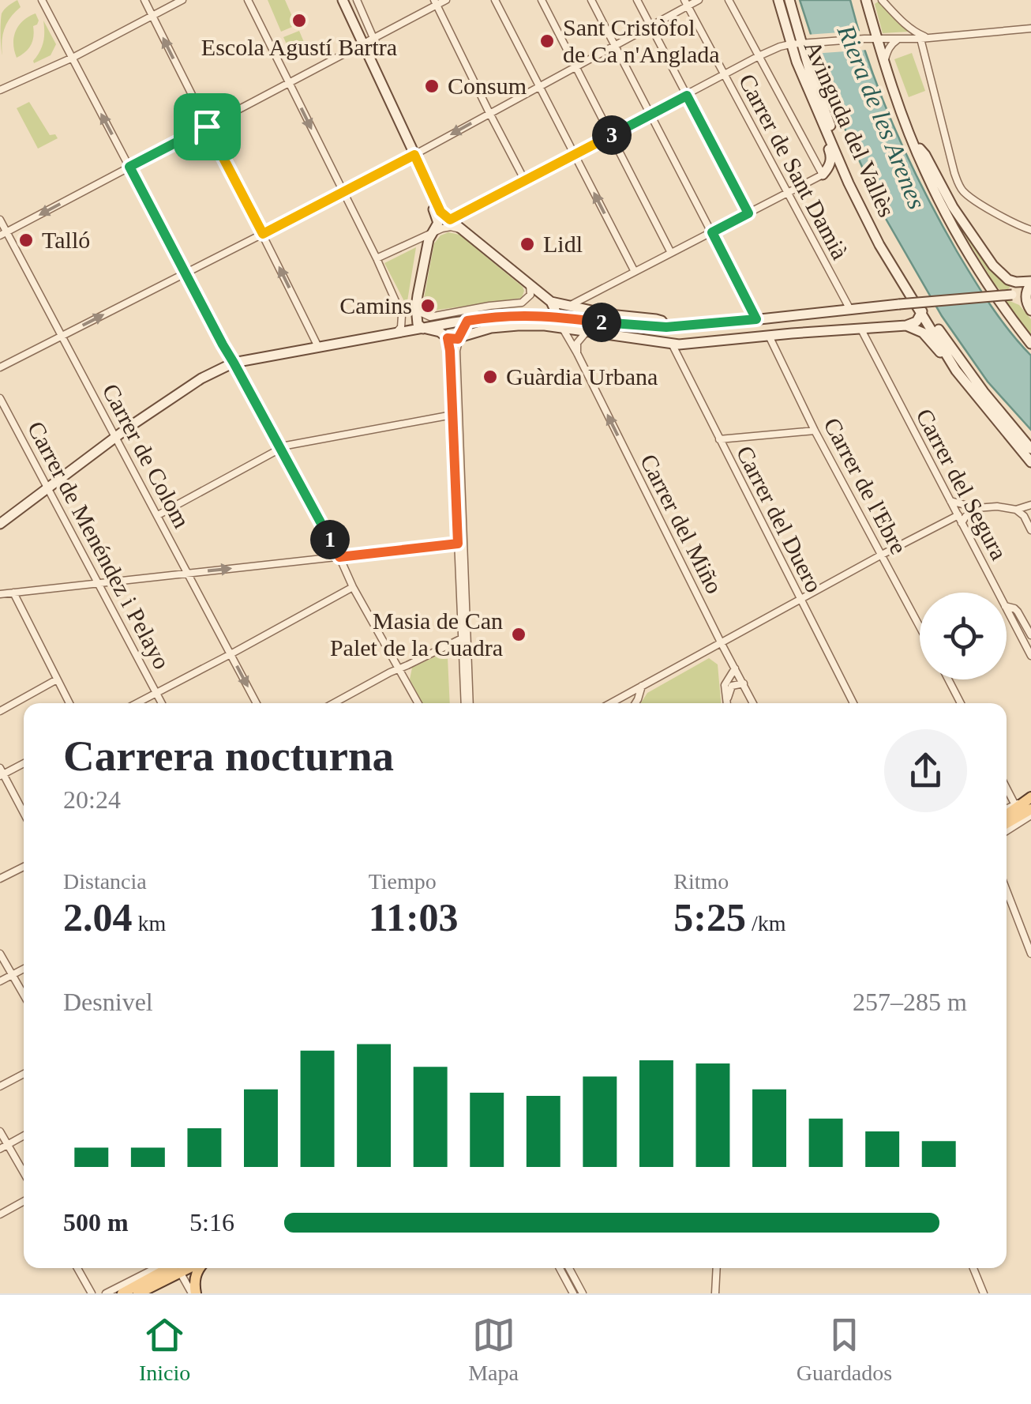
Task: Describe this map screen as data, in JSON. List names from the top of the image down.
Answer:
{
  "streets": {
    "street": [
      "Avinguda del Vallès",
      "Carrer de Sant Damià",
      "Carrer de Colom",
      "Carrer del Segura",
      "Carrer de l'Ebre",
      "Carrer del Duero",
      "Carrer del Miño",
      "Carrer de Menéndez i Pelayo"
    ]
  },
  "one_way": ["Carrer del Miño"],
  "water": ["Riera de les Arenes"],
  "places": [
    "Escola Agustí Bartra",
    "Sant Cristòfol de Ca n'Anglada",
    "Consum",
    "Talló",
    "Lidl",
    "Camins",
    "Guàrdia Urbana",
    "Masia de Can Palet de la Cuadra"
  ],
  "page": {
    "pins": ["3", "2", "1"],
    "heading": ["Carrera nocturna", "20:24"],
    "stats": [
      ["Distancia", "2.04 km"],
      ["Tiempo", "11:03"],
      ["Ritmo", "5:25 /km"]
    ],
    "chart": ["Desnivel", "257–285 m"],
    "list": [
      {
        "name": "500 m",
        "note": "5:16"
      }
    ],
    "tabs": ["Inicio", "Mapa", "Guardados"]
  }
}
